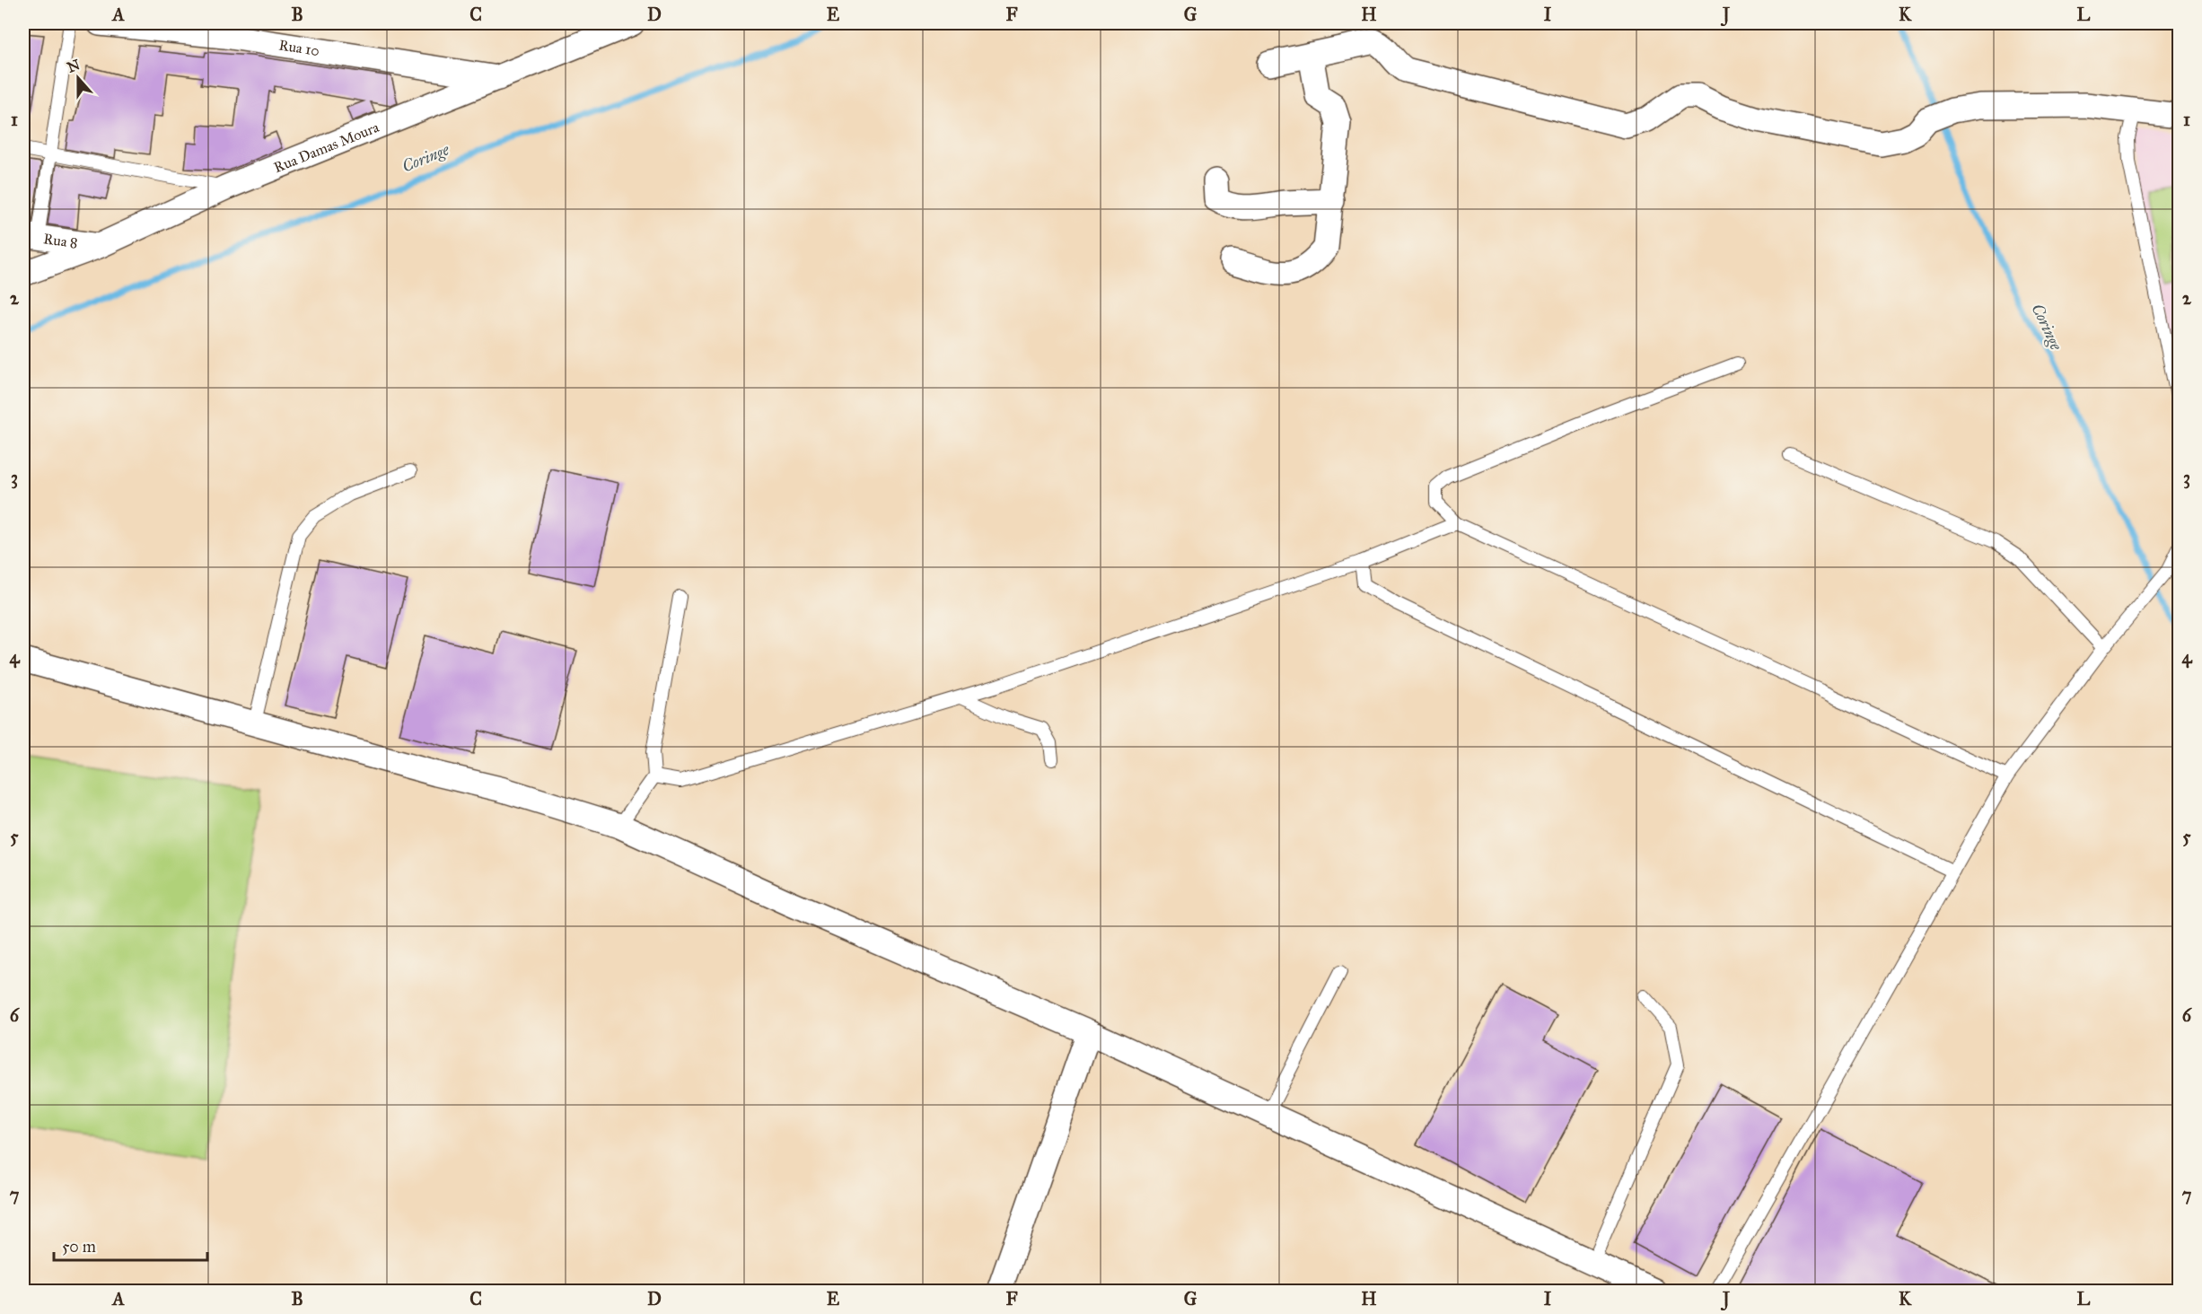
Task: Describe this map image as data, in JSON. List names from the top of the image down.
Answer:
{
  "streets": {
    "street": ["Rua 10", "Rua Damas Moura", "Rua 8"]
  },
  "crossings": [
    ["Rua 10", "Rua Damas Moura"],
    ["Rua Damas Moura", "Rua 8"]
  ],
  "water": ["Coringe"],
  "scale_bar": "50 m",
  "north": "top",
  "grid": {
    "columns": [
      "A",
      "B",
      "C",
      "D",
      "E",
      "F",
      "G",
      "H",
      "I",
      "J",
      "K",
      "L"
    ],
    "rows": [
      "1",
      "2",
      "3",
      "4",
      "5",
      "6",
      "7"
    ]
  }
}
